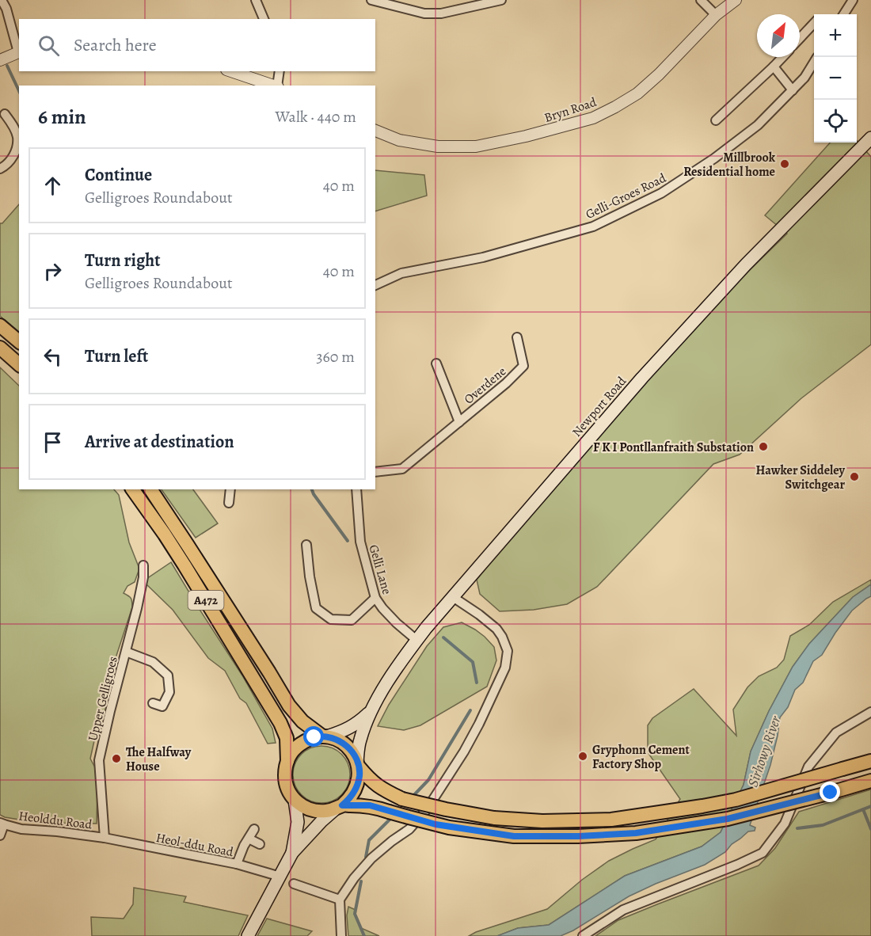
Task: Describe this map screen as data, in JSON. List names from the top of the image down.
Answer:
{
  "streets": {
    "main road": ["Newport Road", "A472"],
    "street": [
      "Bryn Road",
      "Gelli-Groes Road",
      "Overdene",
      "Gelli Lane",
      "Upper Gelligroes",
      "Heolddu Road",
      "Heol-ddu Road"
    ]
  },
  "crossings": [
    ["Newport Road", "Gelli Lane"],
    ["Newport Road", "A472"],
    ["Upper Gelligroes", "Heolddu Road"],
    ["Upper Gelligroes", "Heol-ddu Road"],
    ["Heolddu Road", "Heol-ddu Road"]
  ],
  "water": ["Sirhowy River"],
  "places": [
    "Millbrook Residential home",
    "F K I Pontllanfraith Substation",
    "Hawker Siddeley Switchgear",
    "Gryphonn Cement Factory Shop",
    "The Halfway House"
  ],
  "north": "top right",
  "page": {
    "map_buttons": ["+", "−"],
    "search": "Search here",
    "heading": ["6 min", "Walk · 440 m"],
    "list": [
      ["Continue", "Gelligroes Roundabout", "40 m"],
      ["Turn right", "Gelligroes Roundabout", "40 m"],
      ["Turn left", "360 m"],
      "Arrive at destination"
    ]
  }
}
